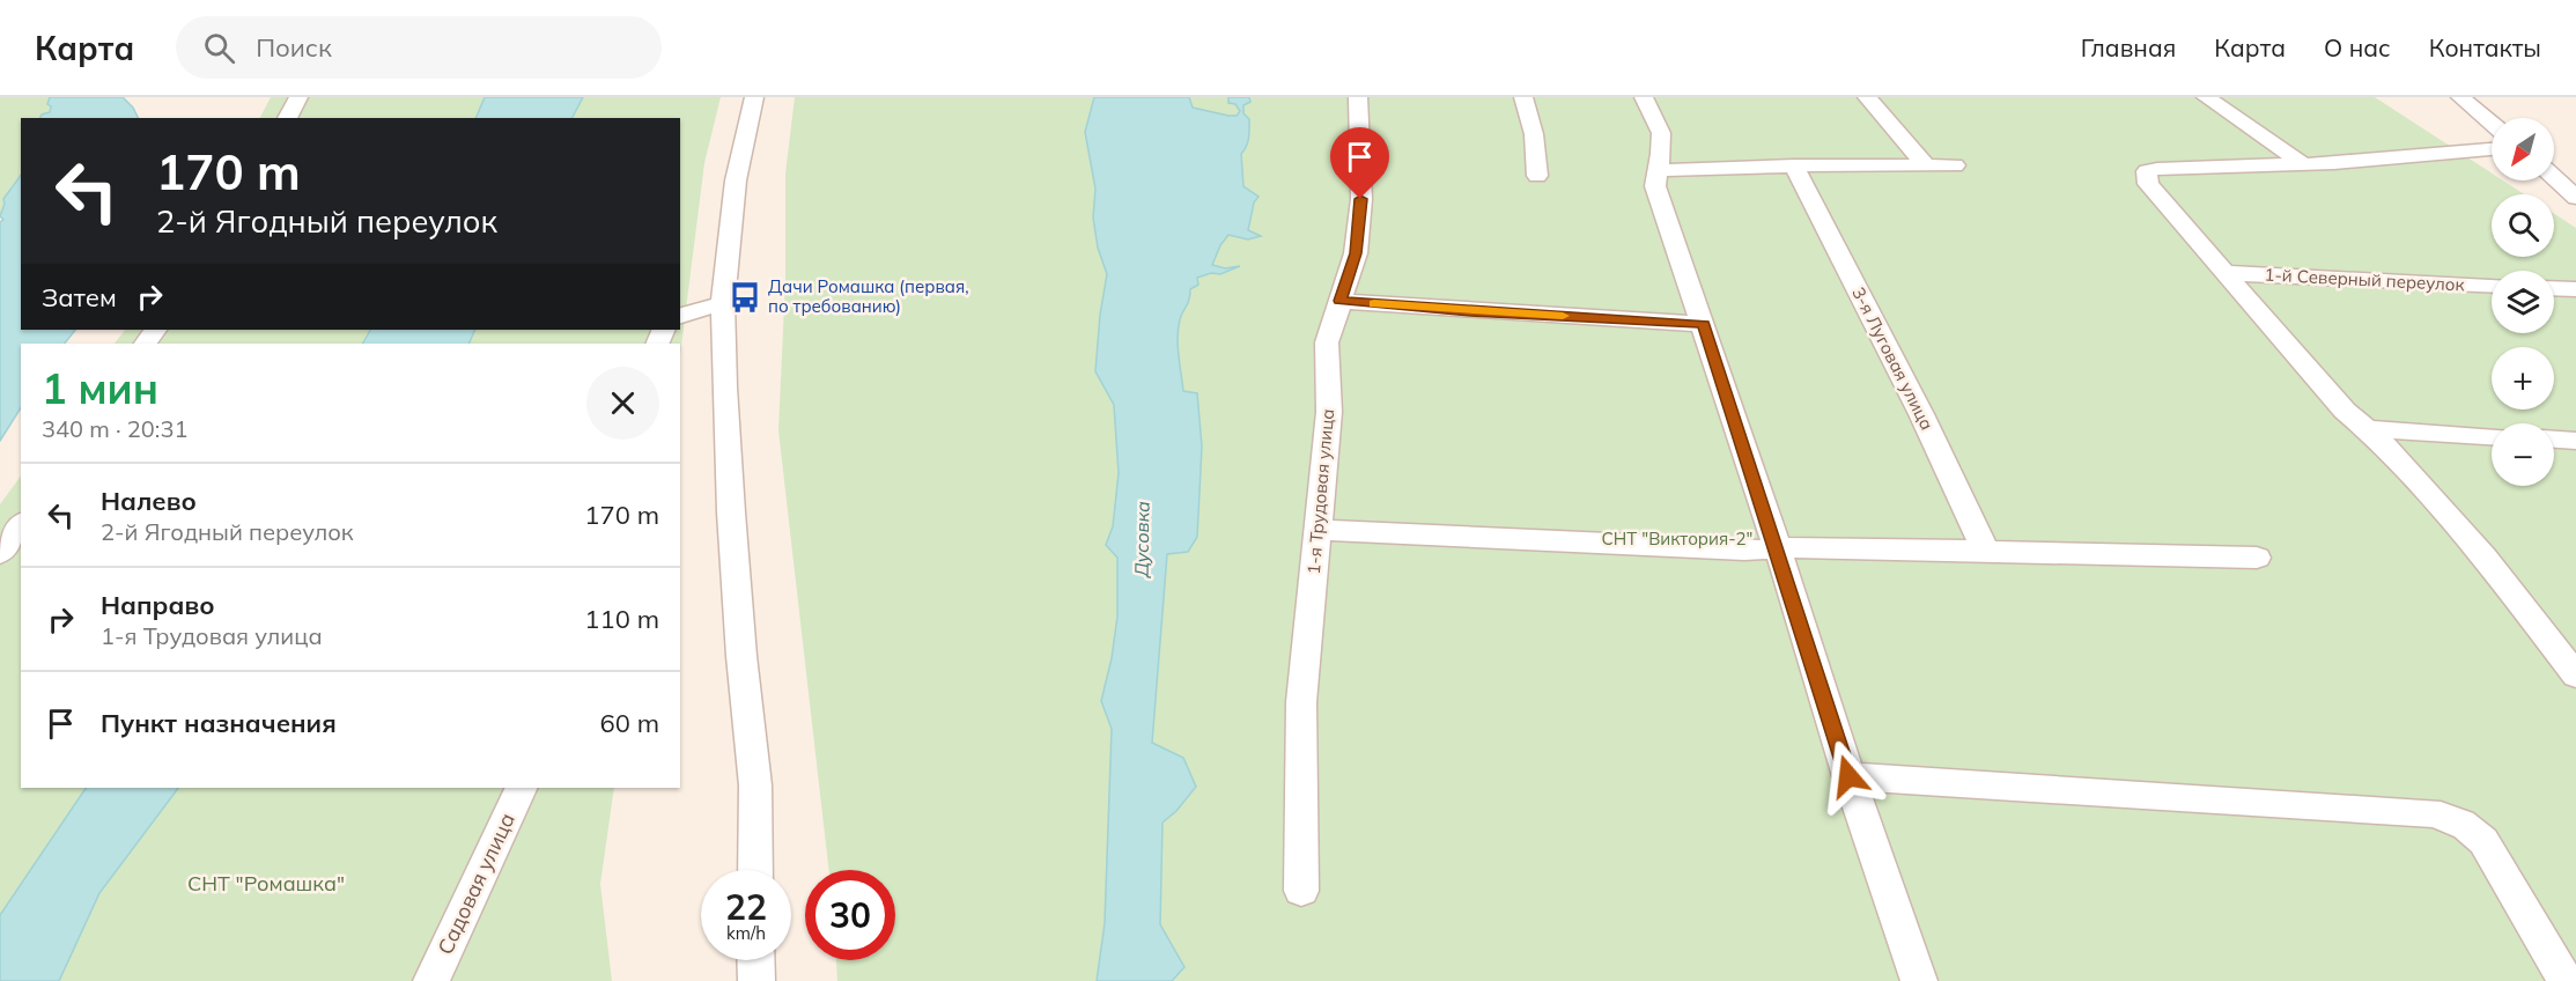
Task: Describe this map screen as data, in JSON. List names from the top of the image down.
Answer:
{
  "streets": {
    "street": [
      "1-й Северный переулок",
      "3-я Луговая улица",
      "1-я Трудовая улица",
      "Садовая улица"
    ]
  },
  "water": ["Дусовка"],
  "parks": ["СНТ \"Виктория-2\"", "СНТ \"Ромашка\""],
  "places": {
    "bus stop": ["Дачи Ромашка (первая, по требованию)"]
  },
  "north": "bottom left",
  "page": {
    "header": "Карта",
    "search": "Поиск",
    "nav": [
      "Главная",
      "Карта",
      "О нас",
      "Контакты"
    ],
    "map_buttons": ["+", "−"],
    "turn": ["170 m", "2-й Ягодный переулок"],
    "then": "Затем",
    "heading": ["1 мин", "340 m · 20:31"],
    "list": [
      {
        "name": "Налево",
        "note": "2-й Ягодный переулок",
        "value": "170 m"
      },
      {
        "name": "Направо",
        "note": "1-я Трудовая улица",
        "value": "110 m"
      },
      {
        "name": "Пункт назначения",
        "value": "60 m"
      }
    ],
    "speed": "22 km/h",
    "limit": "30"
  }
}
